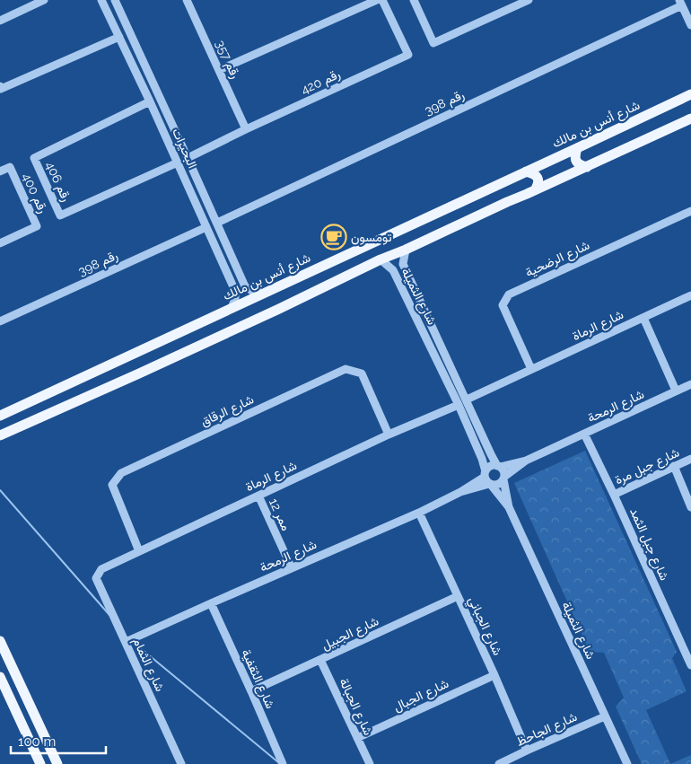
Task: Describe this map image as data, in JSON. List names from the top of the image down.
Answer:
{
  "streets": {
    "main road": ["شارع أنس بن مالك"],
    "street": [
      "رقم 357",
      "رقم 420",
      "رقم 398",
      "البحيرات",
      "رقم 406",
      "رقم 400",
      "شارع الرضحية",
      "شارع الثميلة",
      "شارع الرماة",
      "شارع الرمحة",
      "شارع الرقاق",
      "شارع جبل مرة",
      "ممر 12",
      "شارع جبل الثمد",
      "شارع الجباني",
      "شارع الجبيل",
      "شارع الثمام",
      "شارع الثقفية",
      "شارع الجبال",
      "شارع الجبالة",
      "شارع الجاحظ"
    ]
  },
  "crossings": [
    ["رقم 357", "رقم 420"],
    ["رقم 420", "البحيرات"],
    ["رقم 398", "البحيرات"],
    ["شارع أنس بن مالك", "البحيرات"],
    ["البحيرات", "رقم 406"],
    ["شارع الرضحية", "شارع الرماة"],
    ["شارع الثميلة", "شارع الرماة"],
    ["شارع الثميلة", "شارع الرمحة"],
    ["شارع الثميلة", "شارع الجاحظ"],
    ["شارع الرماة", "شارع الرقاق"],
    ["شارع الرماة", "ممر 12"],
    ["شارع الرماة", "شارع الثمام"],
    ["شارع الرمحة", "ممر 12"],
    ["شارع الرمحة", "شارع جبل الثمد"],
    ["شارع الرمحة", "شارع الجباني"],
    ["شارع الرمحة", "شارع الثمام"],
    ["شارع الرمحة", "شارع الثقفية"],
    ["شارع جبل مرة", "شارع جبل الثمد"],
    ["شارع الجباني", "شارع الجبيل"],
    ["شارع الجباني", "شارع الجبال"],
    ["شارع الجباني", "شارع الجاحظ"],
    ["شارع الجبيل", "شارع الثقفية"],
    ["شارع الجبيل", "شارع الجبالة"],
    ["شارع الجبال", "شارع الجبالة"]
  ],
  "places": {
    "cafe": ["تومسون"]
  },
  "scale_bar": "100 m"
}
